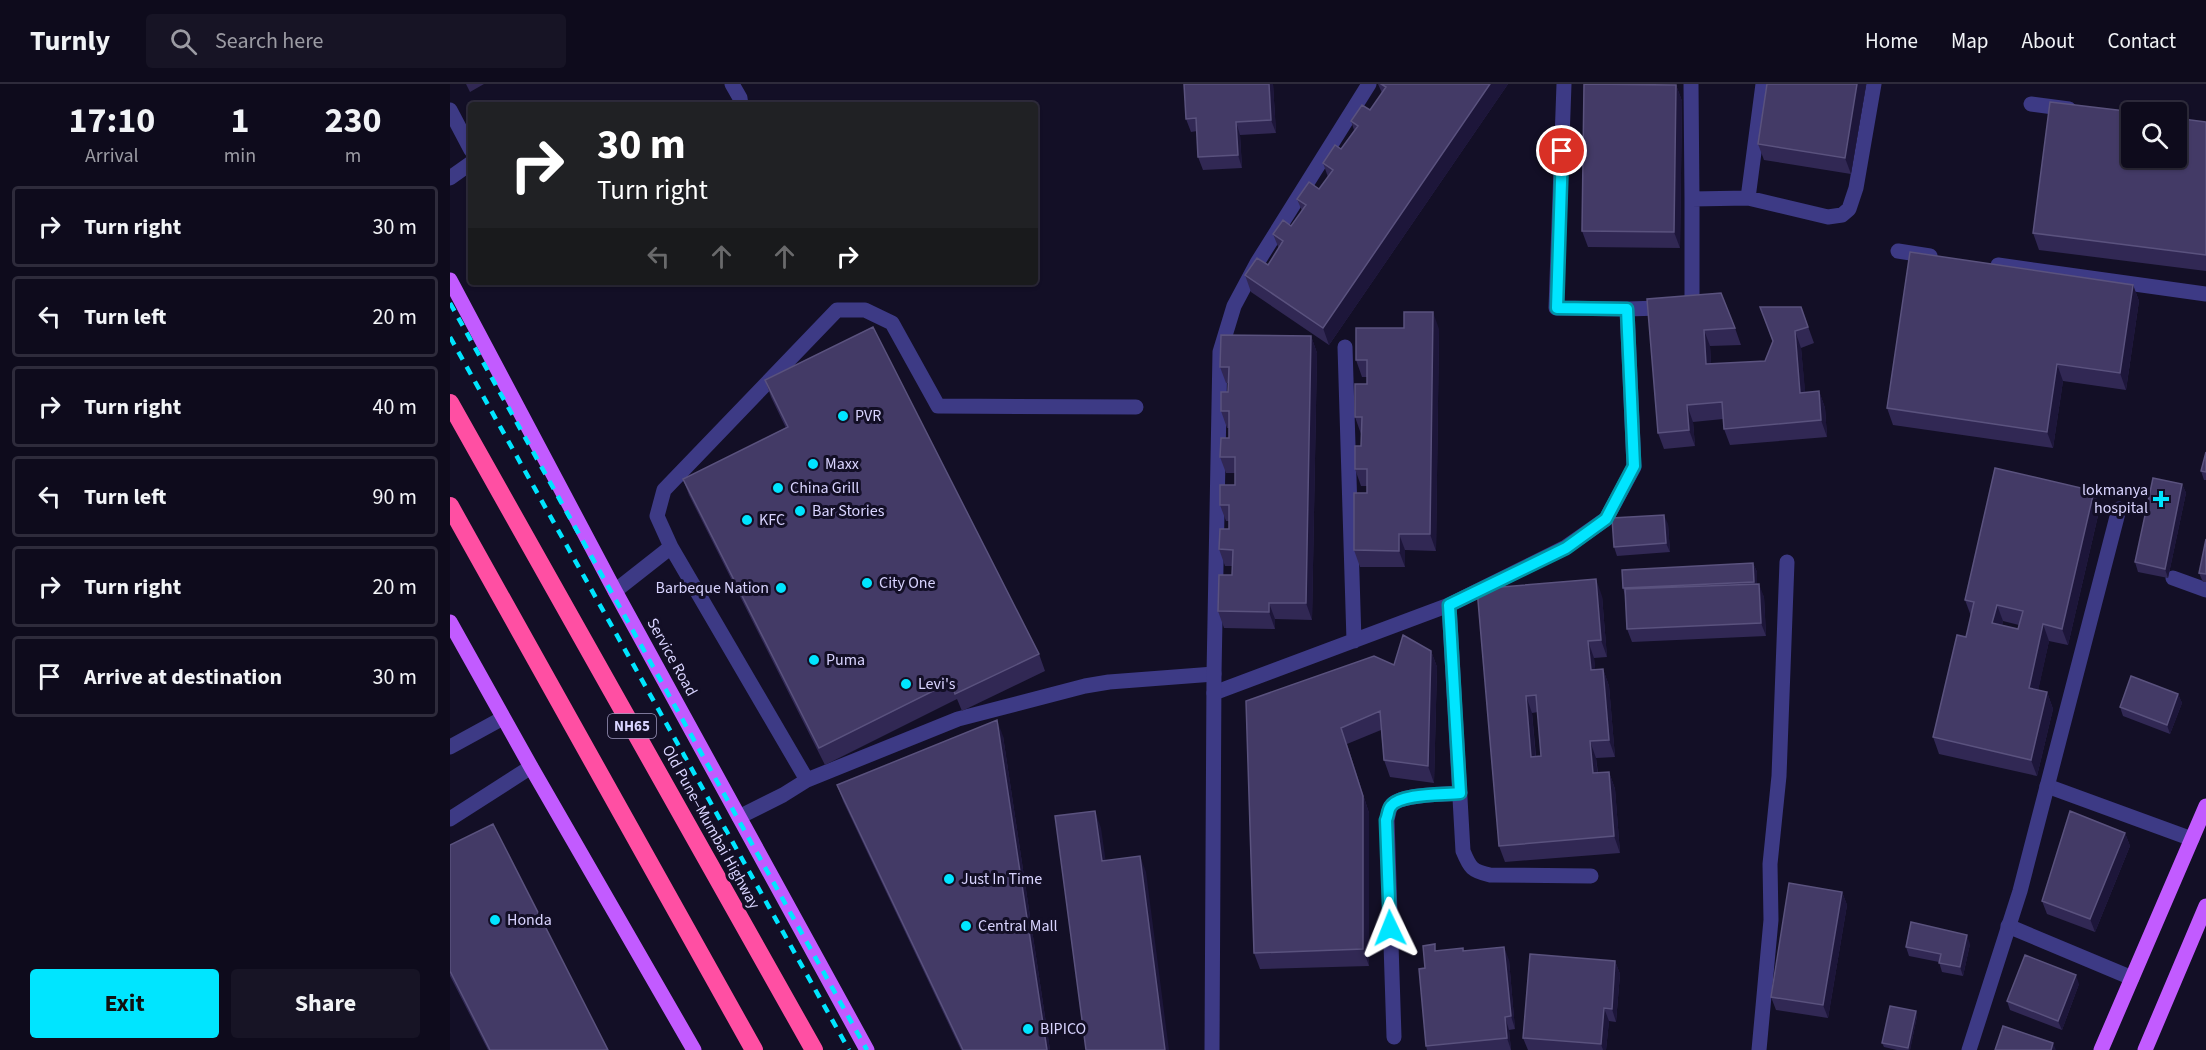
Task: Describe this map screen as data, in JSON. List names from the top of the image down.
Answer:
{
  "streets": {
    "highway": ["NH65", "Old Pune–Mumbai Highway"],
    "main road": ["Service Road"]
  },
  "places": {
    "other": [
      "PVR",
      "Maxx",
      "China Grill",
      "Bar Stories",
      "KFC",
      "City One",
      "Barbeque Nation",
      "Puma",
      "Levi's",
      "Just In Time",
      "Honda",
      "Central Mall",
      "BIPICO"
    ],
    "health": ["lokmanya hospital"]
  },
  "page": {
    "header": "Turnly",
    "search": "Search here",
    "nav": [
      "Home",
      "Map",
      "About",
      "Contact"
    ],
    "eta": [
      "17:10",
      "Arrival",
      "1",
      "min",
      "230",
      "m"
    ],
    "turn": ["30 m", "Turn right"],
    "list": [
      {
        "name": "Turn right",
        "value": "30 m"
      },
      {
        "name": "Turn left",
        "value": "20 m"
      },
      {
        "name": "Turn right",
        "value": "40 m"
      },
      {
        "name": "Turn left",
        "value": "90 m"
      },
      {
        "name": "Turn right",
        "value": "20 m"
      },
      {
        "name": "Arrive at destination",
        "value": "30 m"
      }
    ],
    "buttons": ["Exit", "Share"]
  }
}
